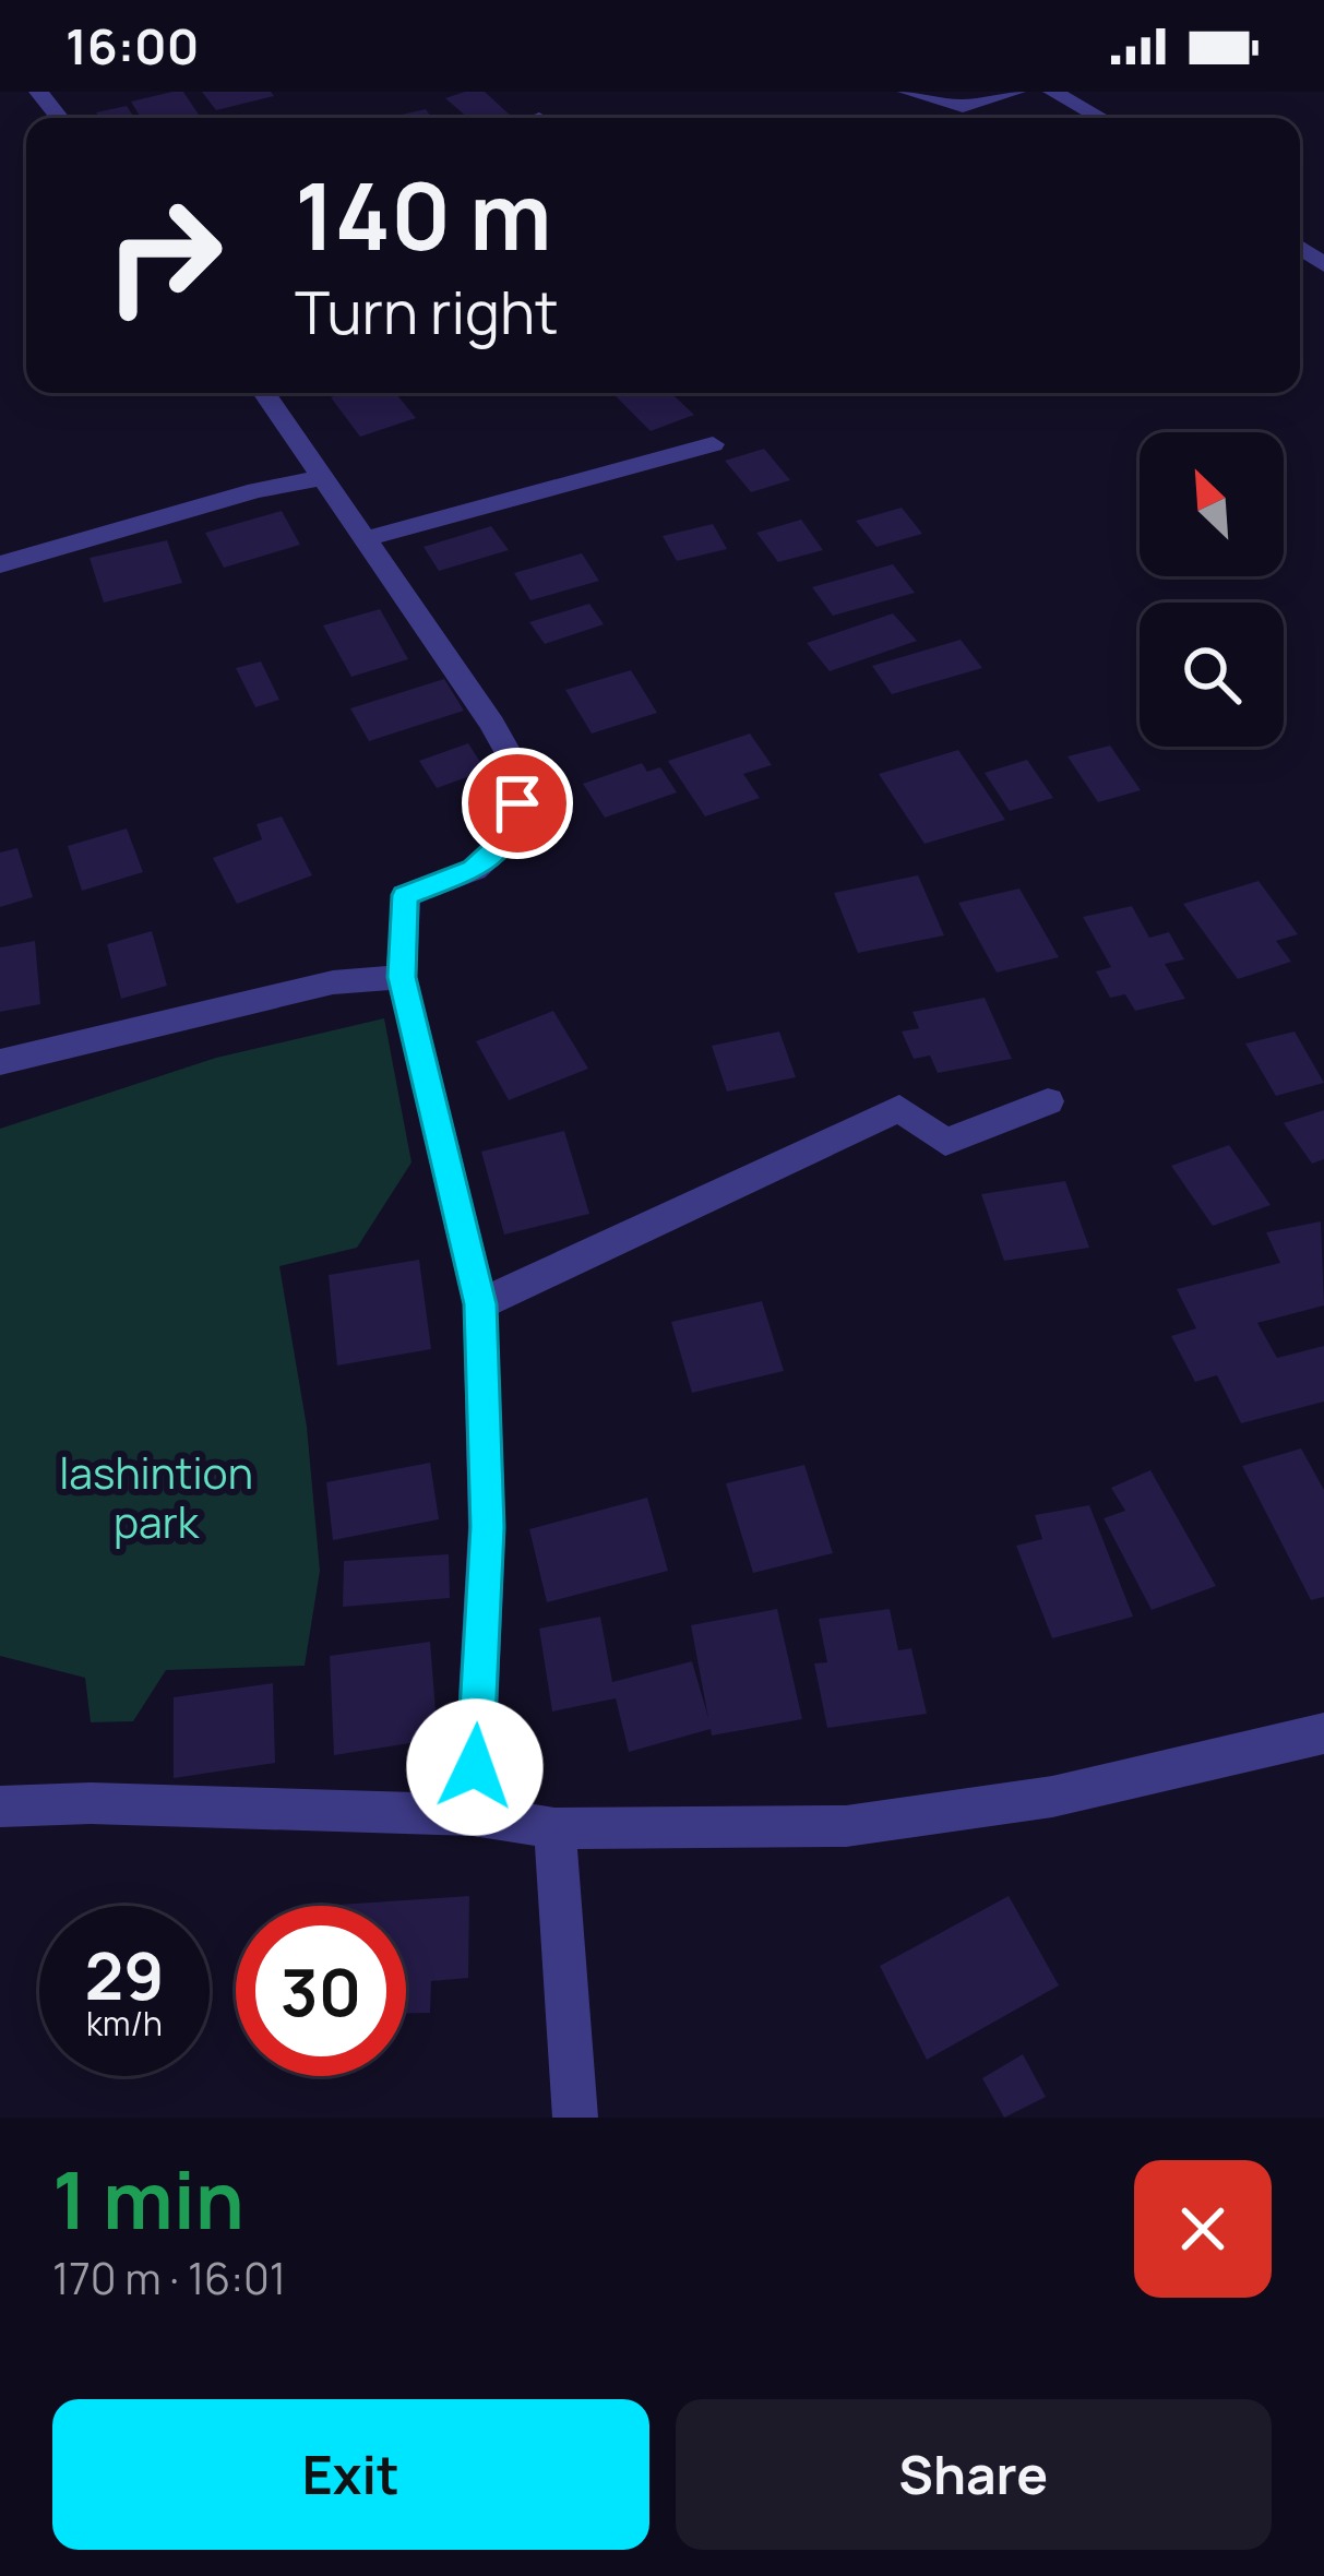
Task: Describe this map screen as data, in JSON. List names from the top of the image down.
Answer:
{
  "parks": ["lashintion park"],
  "north": "top left",
  "page": {
    "status": "16:00",
    "turn": ["140 m", "Turn right"],
    "speed": "29 km/h",
    "limit": "30",
    "heading": ["1 min", "170 m · 16:01"],
    "buttons": ["Exit", "Share"]
  }
}
